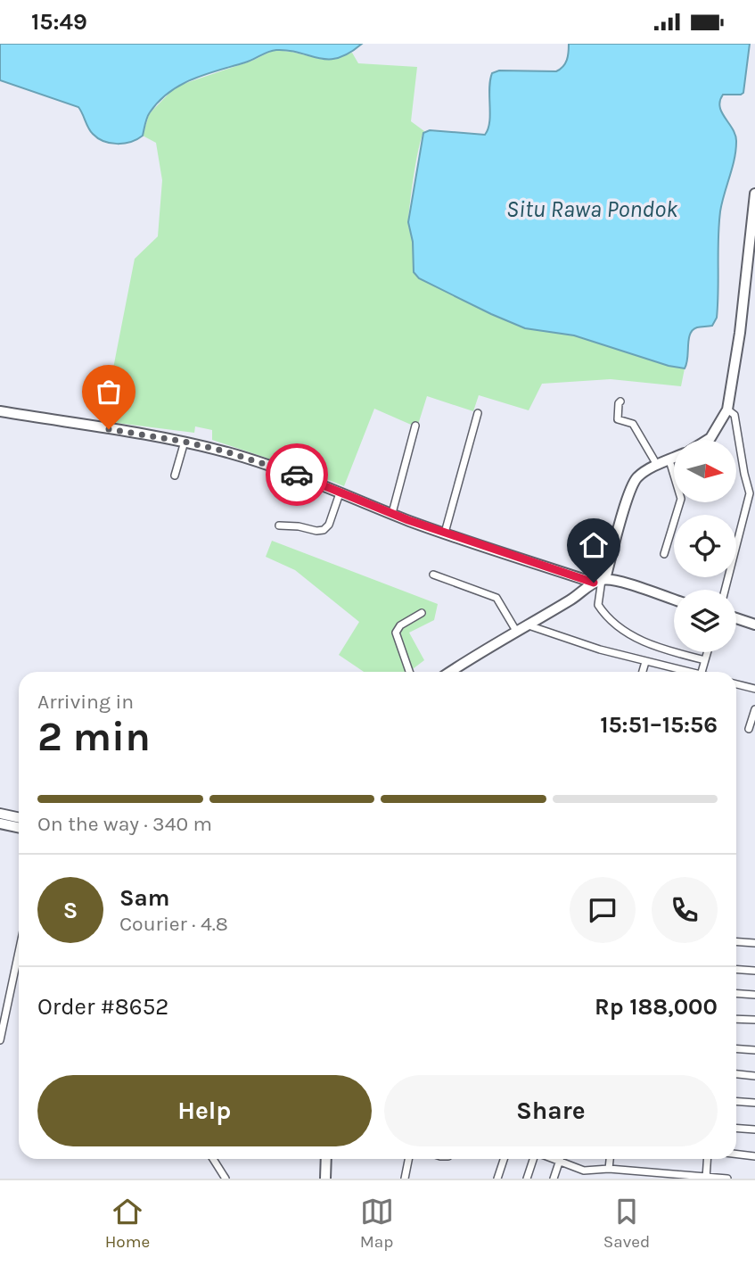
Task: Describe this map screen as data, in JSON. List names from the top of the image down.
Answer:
{
  "water": ["Situ Rawa Pondok"],
  "north": "right",
  "page": {
    "status": "15:49",
    "heading": ["2 min", "Arriving in", "15:51–15:56"],
    "panel": [
      "Sam",
      "Courier · 4.8",
      "Order #8652",
      "Rp 188,000"
    ],
    "bar": "On the way · 340 m",
    "round": "S",
    "buttons": ["Help", "Share"],
    "tabs": ["Home", "Map", "Saved"]
  }
}
